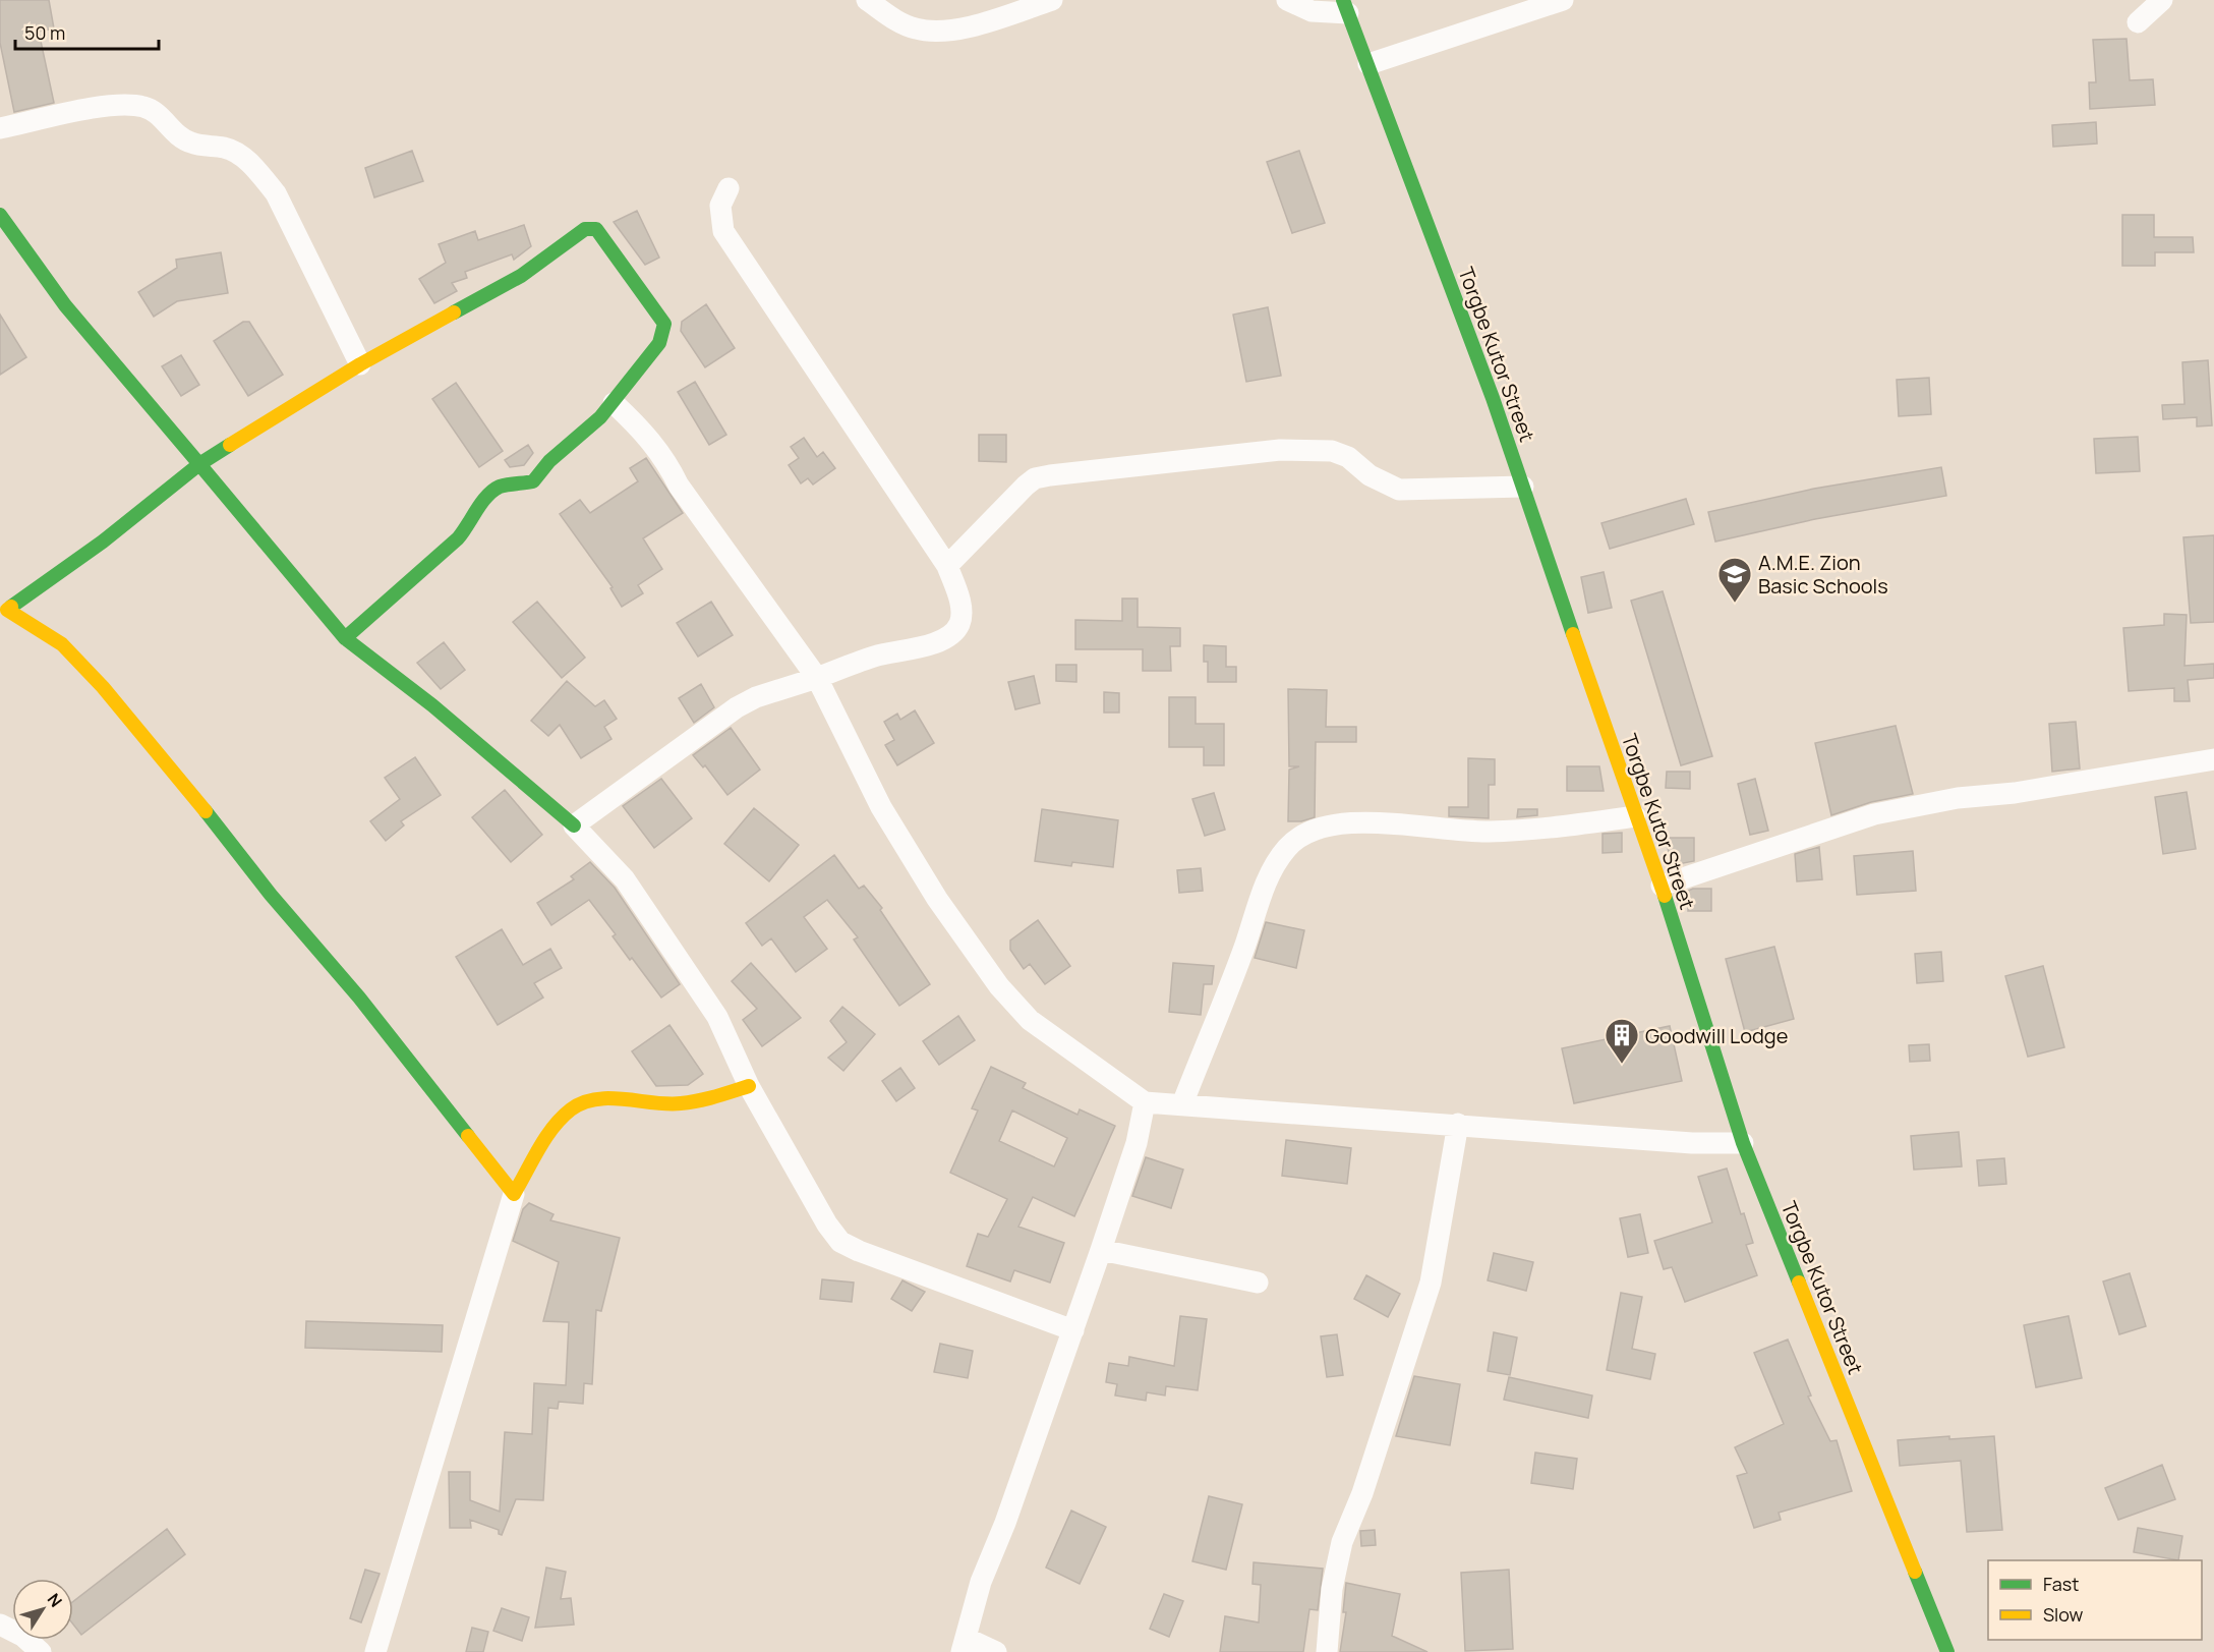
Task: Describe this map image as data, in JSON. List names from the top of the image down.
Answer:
{
  "streets": {
    "street": ["Torgbe Kutor Street"]
  },
  "places": {
    "school or university": ["A.M.E. Zion Basic Schools"],
    "building": ["Goodwill Lodge"]
  },
  "legend": ["Fast", "Slow"],
  "scale_bar": "50 m",
  "north": "top right"
}
